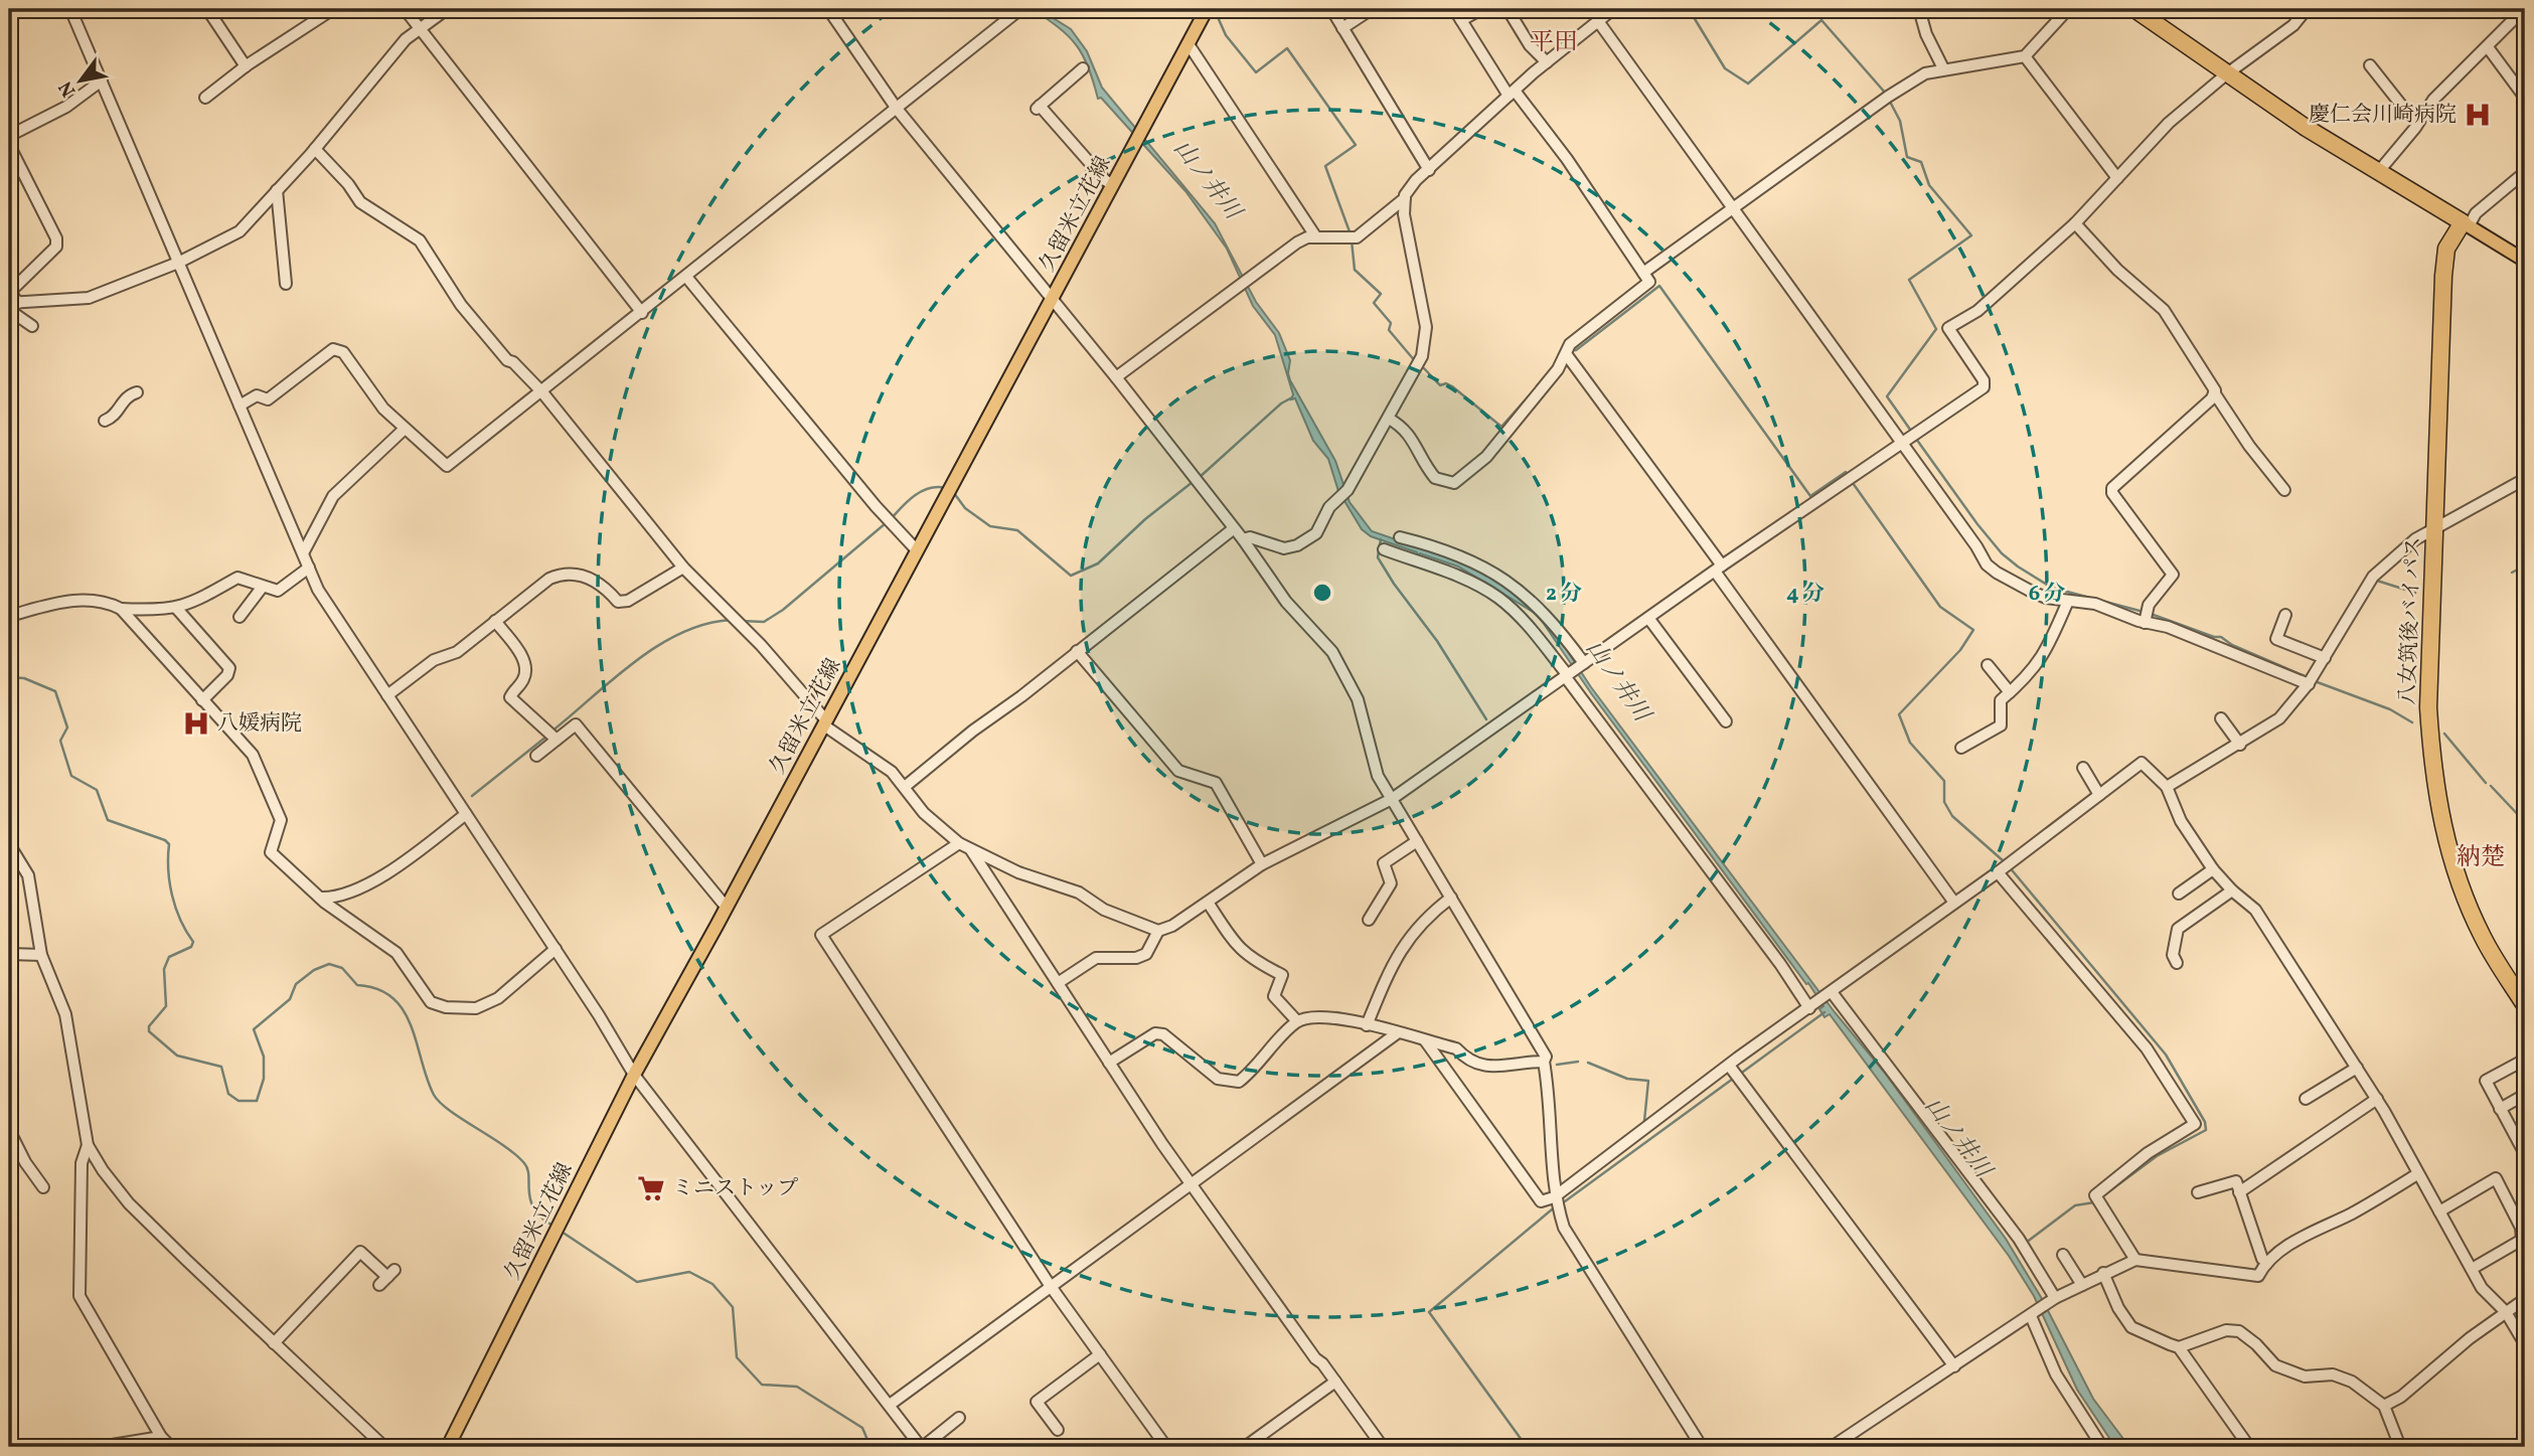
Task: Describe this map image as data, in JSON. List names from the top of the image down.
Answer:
{
  "streets": {
    "highway": ["八女筑後バイパス"],
    "main road": ["久留米立花線"]
  },
  "districts": ["平田", "納楚"],
  "water": ["山ノ井川"],
  "places": {
    "hospital": ["慶仁会川崎病院", "八媛病院"],
    "supermarket": ["ミニストップ"]
  },
  "north": "bottom left",
  "rings": ["2 分", "4 分", "6 分"]
}
